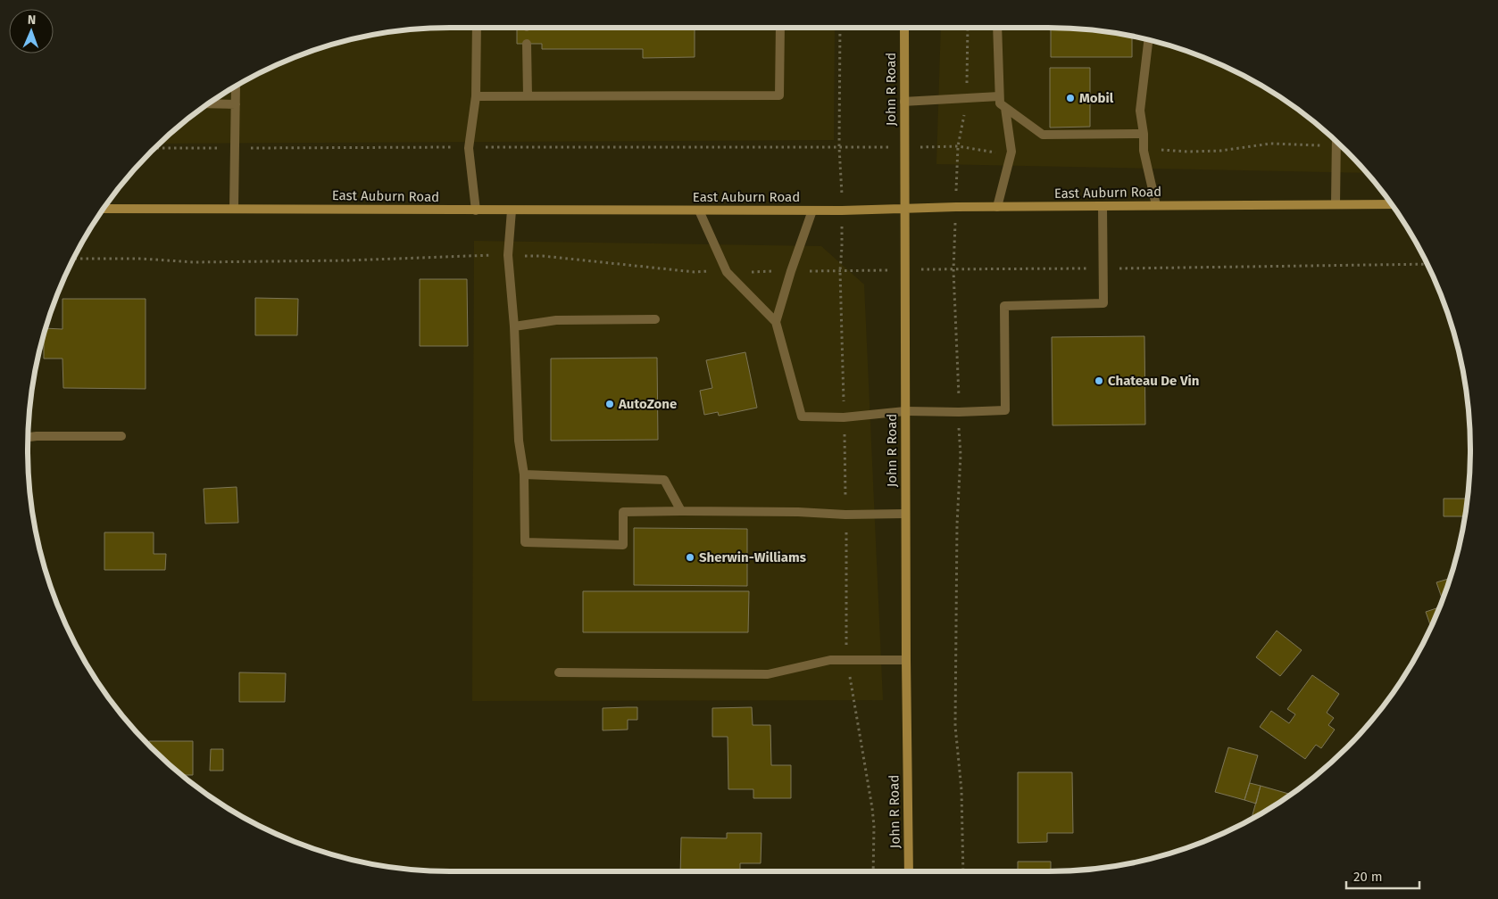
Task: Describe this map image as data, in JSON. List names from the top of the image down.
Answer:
{
  "streets": {
    "main road": ["John R Road", "East Auburn Road"]
  },
  "crossings": [
    ["John R Road", "East Auburn Road"]
  ],
  "places": [
    "Mobil",
    "Chateau De Vin",
    "AutoZone",
    "Sherwin-Williams"
  ],
  "scale_bar": "20 m",
  "north": "top"
}
